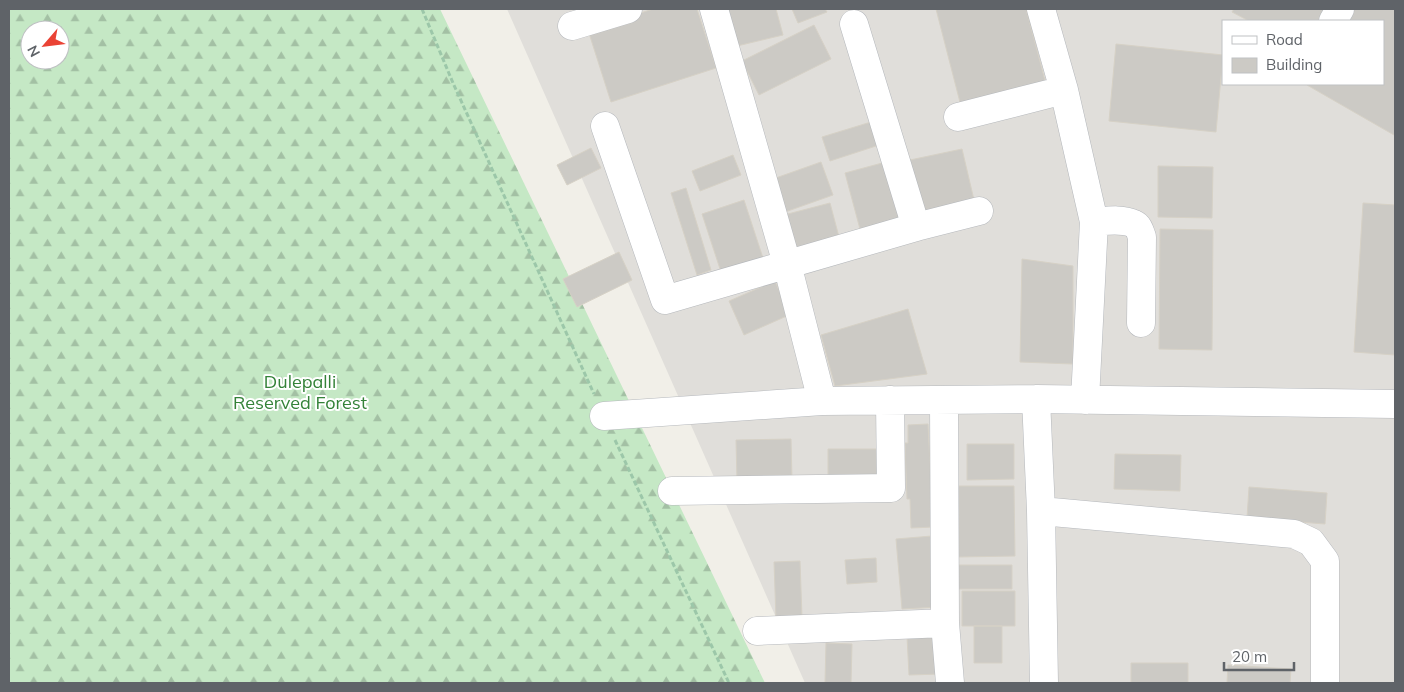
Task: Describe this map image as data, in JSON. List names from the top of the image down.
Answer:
{
  "parks": ["Dulepalli Reserved Forest"],
  "legend": ["Road", "Building"],
  "scale_bar": "20 m",
  "north": "bottom left"
}
